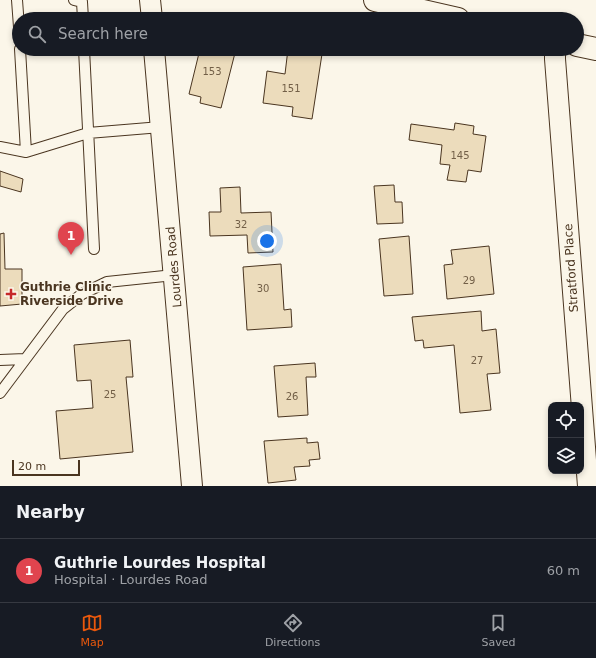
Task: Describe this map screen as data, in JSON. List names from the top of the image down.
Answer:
{
  "streets": {
    "street": ["Lourdes Road", "Stratford Place"]
  },
  "places": {
    "health": ["Guthrie Clinic Riverside Drive"]
  },
  "house_numbers": [
    "153",
    "151",
    "145",
    "32",
    "29",
    "30",
    "27",
    "25",
    "26"
  ],
  "scale_bar": "20 m",
  "page": {
    "search": "Search here",
    "pins": "1",
    "scale": "20 m",
    "heading": "Nearby",
    "list": [
      {
        "mark": "1",
        "name": "Guthrie Lourdes Hospital",
        "note": "Hospital · Lourdes Road",
        "value": "60 m"
      }
    ],
    "nav": ["Map", "Directions", "Saved"]
  }
}
